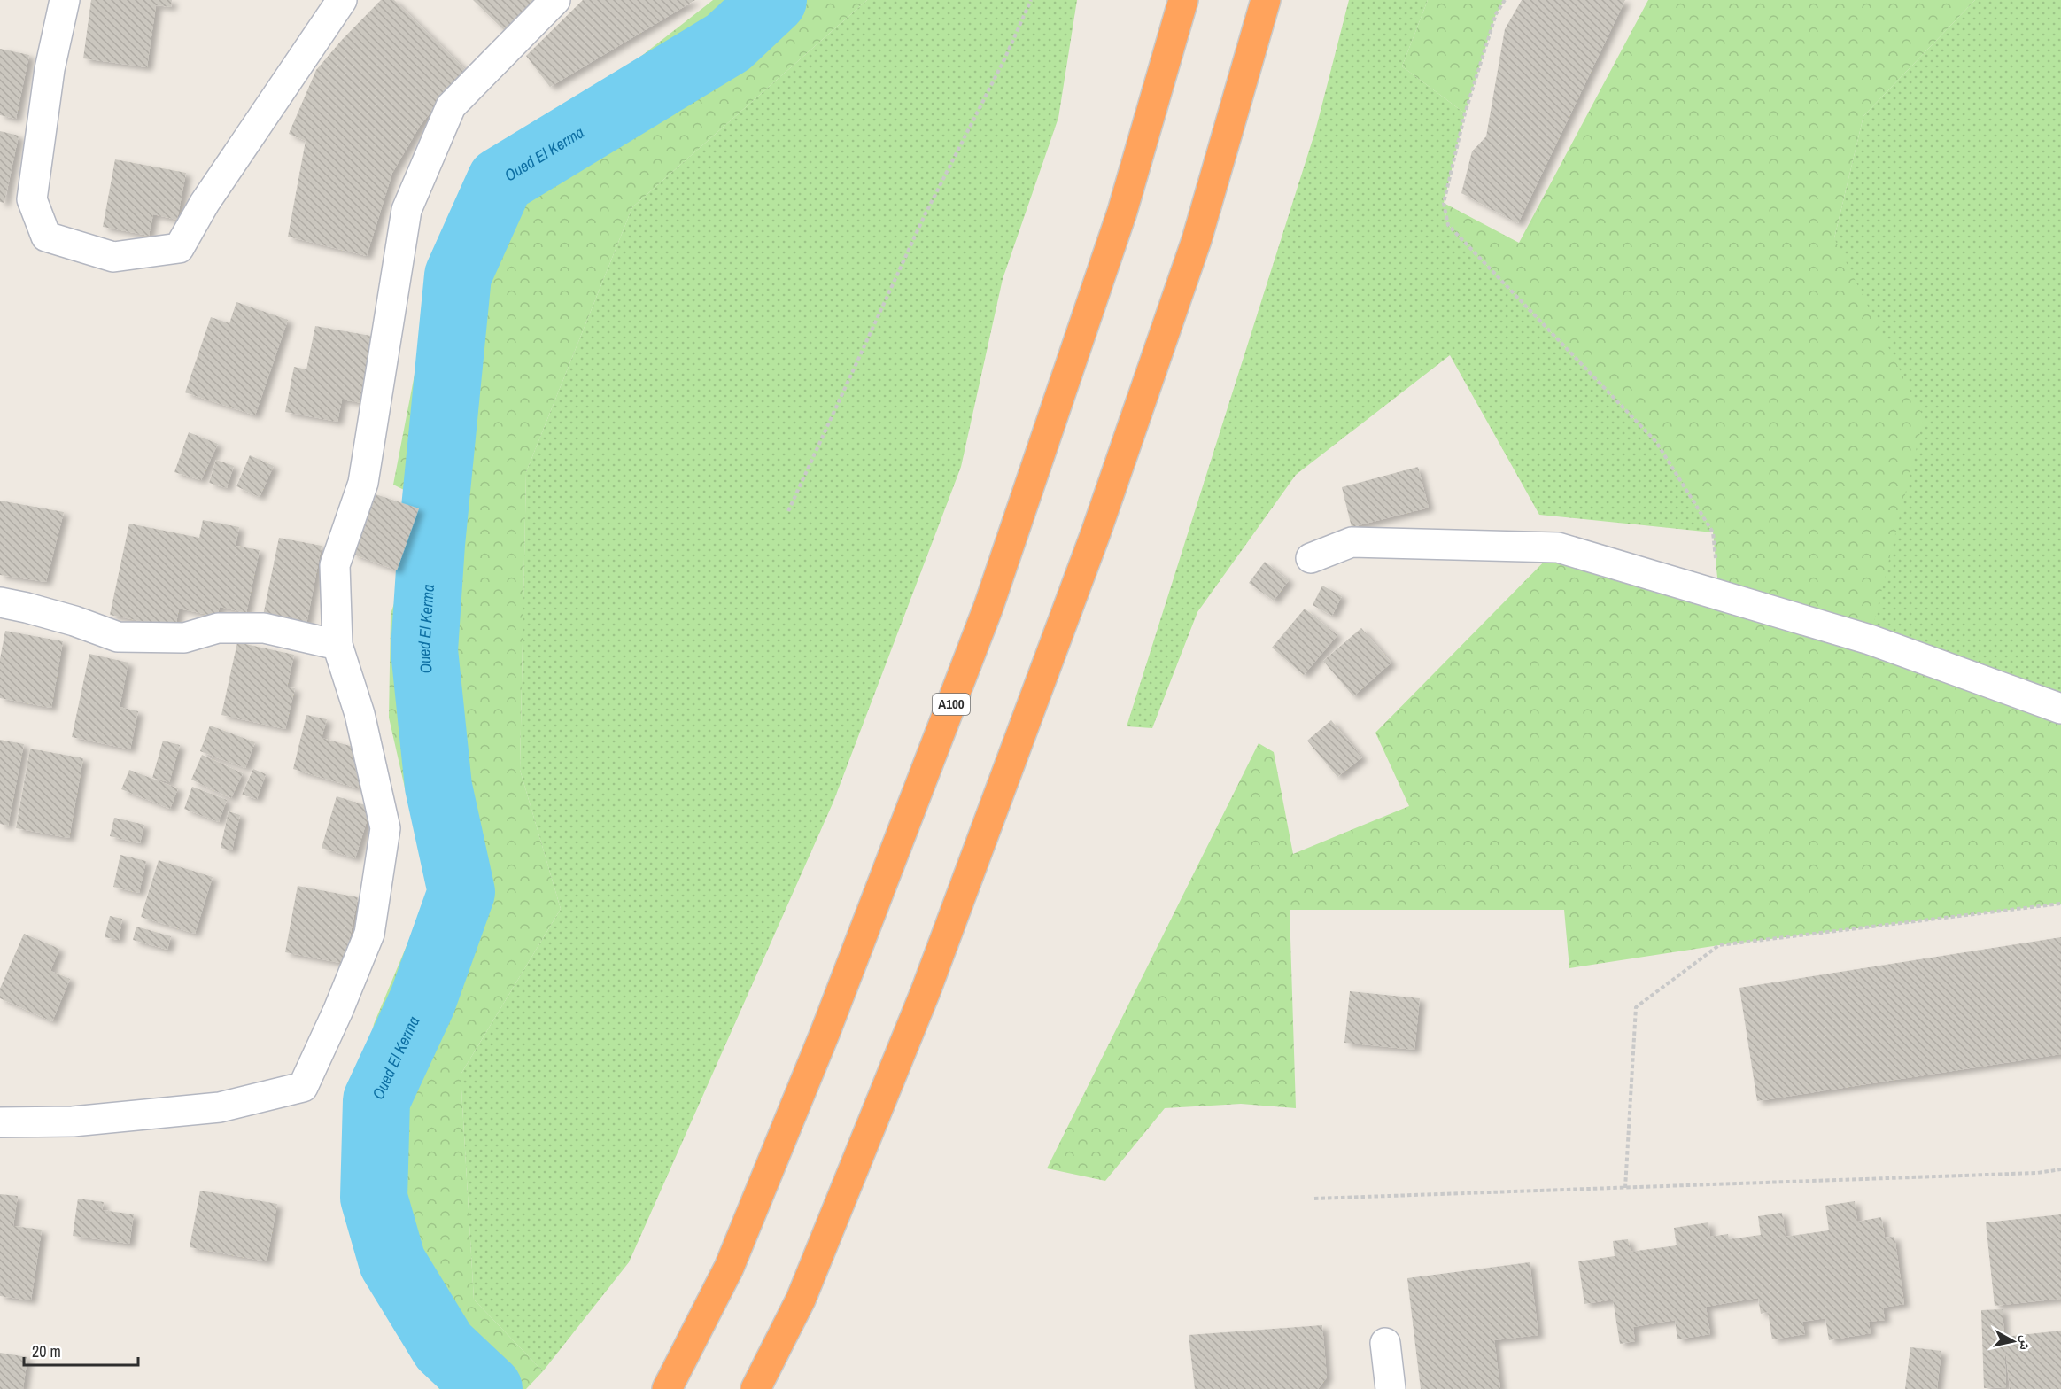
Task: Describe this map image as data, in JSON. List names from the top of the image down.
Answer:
{
  "streets": {
    "highway": ["A100"]
  },
  "water": ["Oued El Kerma"],
  "scale_bar": "20 m",
  "north": "right"
}
